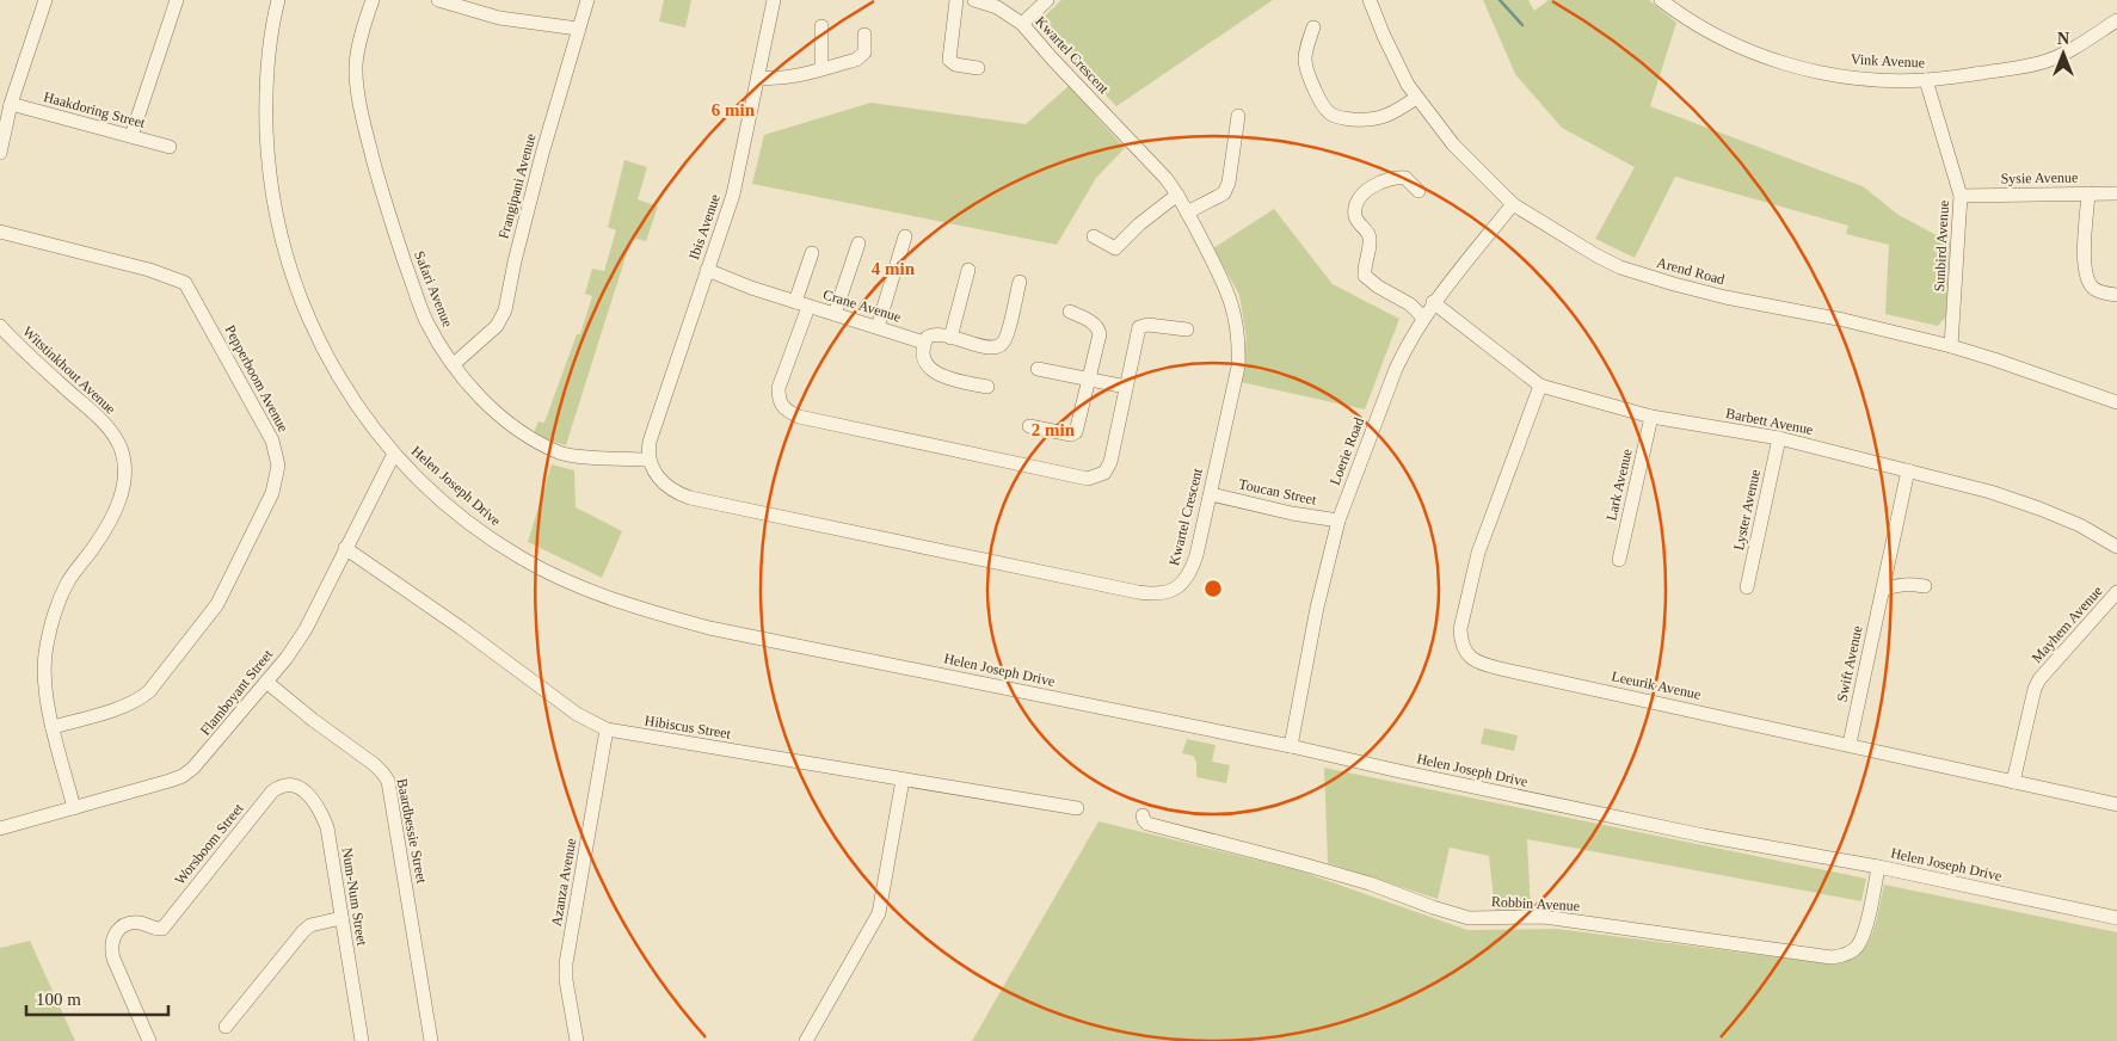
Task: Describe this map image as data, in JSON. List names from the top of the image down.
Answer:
{
  "streets": {
    "street": [
      "Kwartel Crescent",
      "Vink Avenue",
      "Haakdoring Street",
      "Sysie Avenue",
      "Frangipani Avenue",
      "Ibis Avenue",
      "Sunbird Avenue",
      "Arend Road",
      "Safari Avenue",
      "Crane Avenue",
      "Witstinkhout Avenue",
      "Pepperboom Avenue",
      "Barbett Avenue",
      "Loerie Road",
      "Lark Avenue",
      "Helen Joseph Drive",
      "Toucan Street",
      "Lyster Avenue",
      "Mayhem Avenue",
      "Swift Avenue",
      "Leeurik Avenue",
      "Flamboyant Street",
      "Hibiscus Street",
      "Baardbessie Street",
      "Worsboom Street",
      "Azanza Avenue",
      "Num-Num Street",
      "Robbin Avenue"
    ]
  },
  "crossings": [
    ["Kwartel Crescent", "Ibis Avenue"],
    ["Kwartel Crescent", "Safari Avenue"],
    ["Kwartel Crescent", "Toucan Street"],
    ["Vink Avenue", "Sunbird Avenue"],
    ["Sysie Avenue", "Sunbird Avenue"],
    ["Frangipani Avenue", "Safari Avenue"],
    ["Ibis Avenue", "Safari Avenue"],
    ["Ibis Avenue", "Crane Avenue"],
    ["Sunbird Avenue", "Arend Road"],
    ["Arend Road", "Loerie Road"],
    ["Witstinkhout Avenue", "Pepperboom Avenue"],
    ["Witstinkhout Avenue", "Flamboyant Street"],
    ["Barbett Avenue", "Loerie Road"],
    ["Barbett Avenue", "Lark Avenue"],
    ["Barbett Avenue", "Lyster Avenue"],
    ["Barbett Avenue", "Swift Avenue"],
    ["Barbett Avenue", "Leeurik Avenue"],
    ["Loerie Road", "Helen Joseph Drive"],
    ["Loerie Road", "Toucan Street"],
    ["Helen Joseph Drive", "Flamboyant Street"],
    ["Helen Joseph Drive", "Robbin Avenue"],
    ["Mayhem Avenue", "Leeurik Avenue"],
    ["Swift Avenue", "Leeurik Avenue"],
    ["Flamboyant Street", "Hibiscus Street"],
    ["Flamboyant Street", "Baardbessie Street"],
    ["Hibiscus Street", "Azanza Avenue"],
    ["Worsboom Street", "Num-Num Street"]
  ],
  "scale_bar": "100 m",
  "north": "top",
  "rings": ["6 min", "4 min", "2 min"]
}
